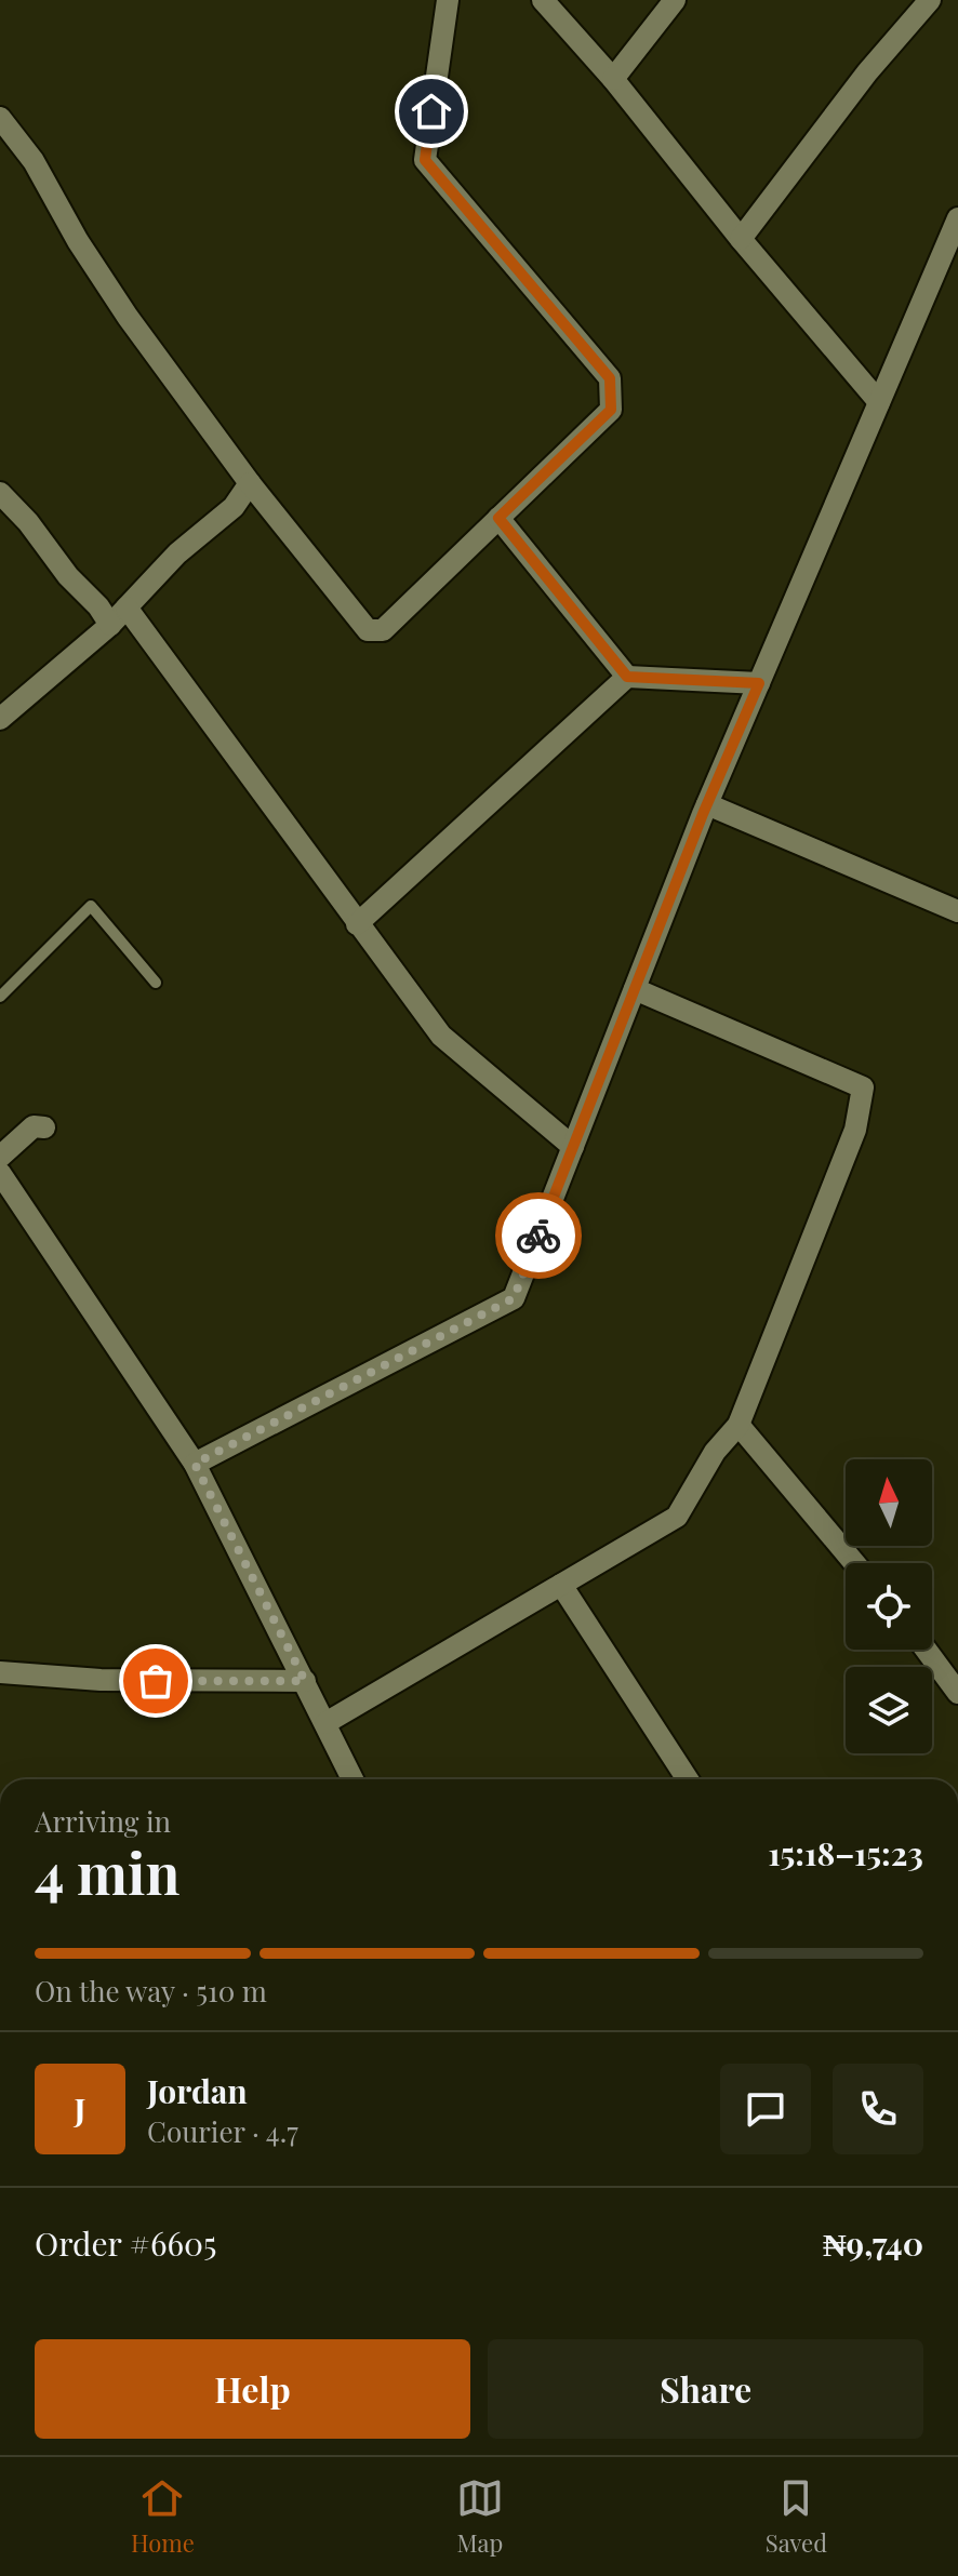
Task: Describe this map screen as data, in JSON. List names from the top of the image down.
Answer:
{
  "north": "top",
  "page": {
    "heading": ["4 min", "Arriving in", "15:18–15:23"],
    "panel": [
      "Jordan",
      "Courier · 4.7",
      "Order #6605",
      "₦9,740"
    ],
    "bar": "On the way · 510 m",
    "round": "J",
    "buttons": ["Help", "Share"],
    "tabs": ["Home", "Map", "Saved"]
  }
}
